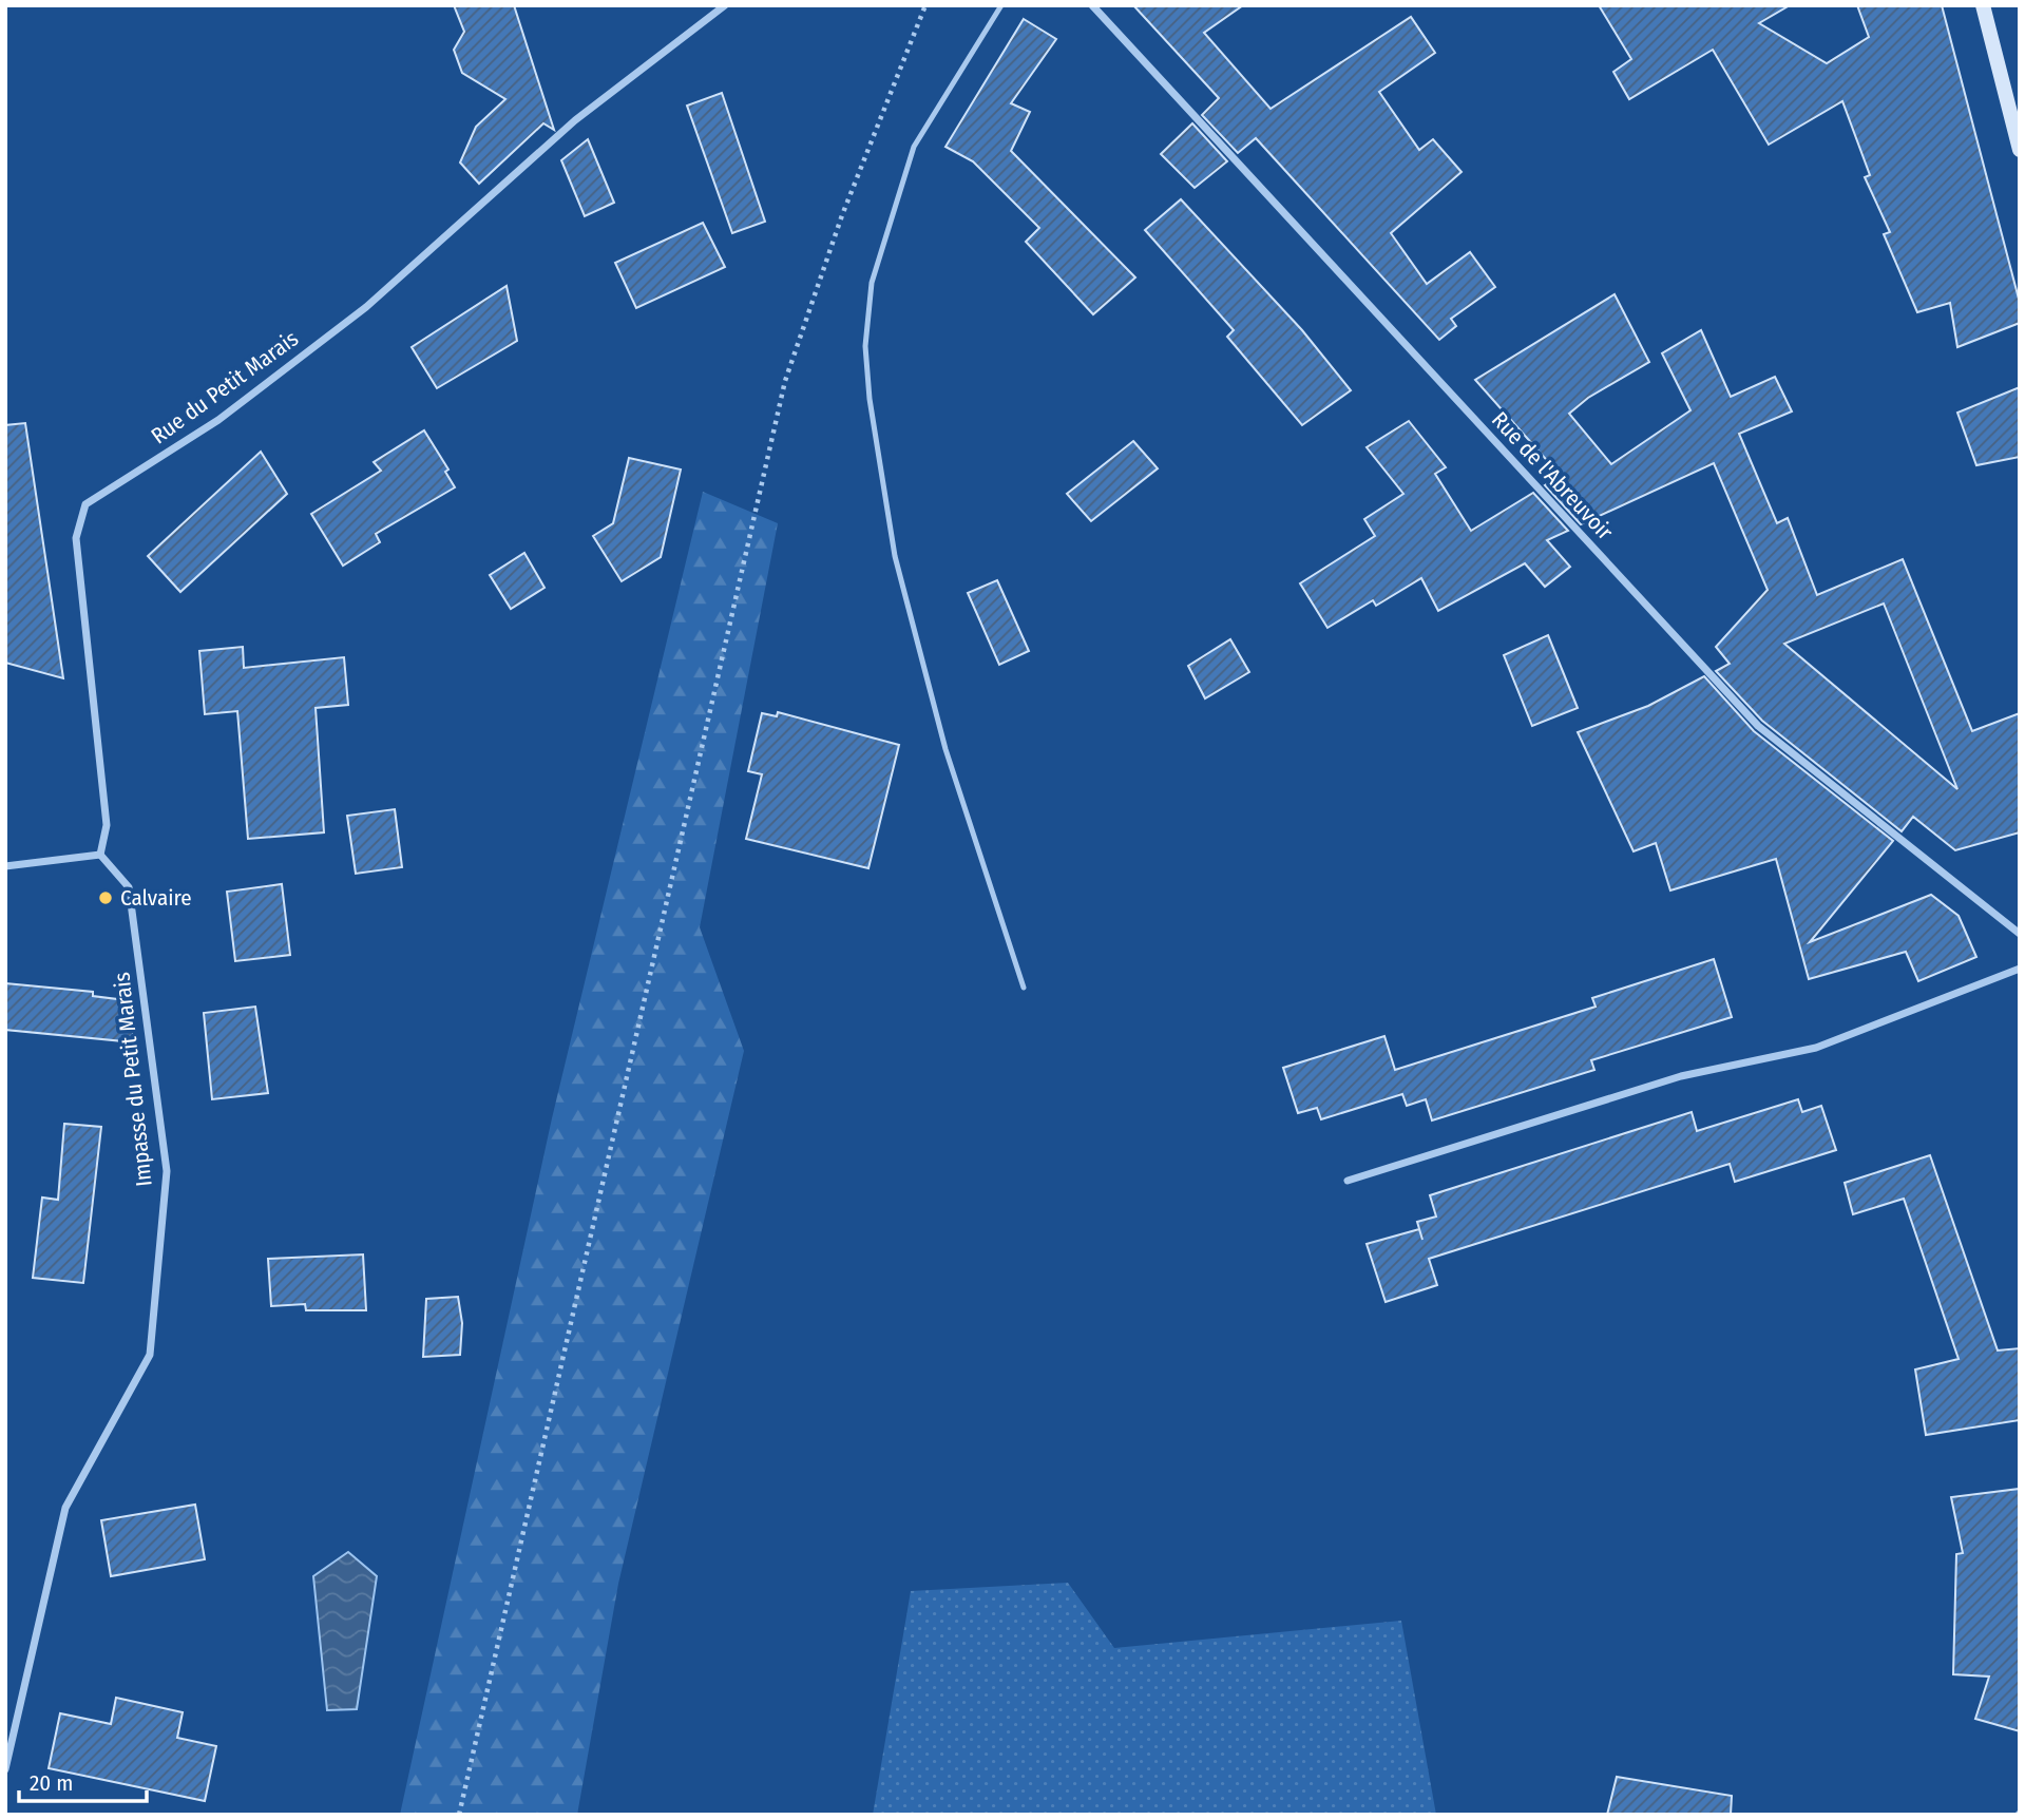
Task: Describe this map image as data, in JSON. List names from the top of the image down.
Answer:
{
  "streets": {
    "street": ["Rue du Petit Marais", "Rue de l'Abreuvoir", "Impasse du Petit Marais"]
  },
  "crossings": [
    ["Rue du Petit Marais", "Impasse du Petit Marais"]
  ],
  "places": ["Calvaire"],
  "scale_bar": "20 m"
}
